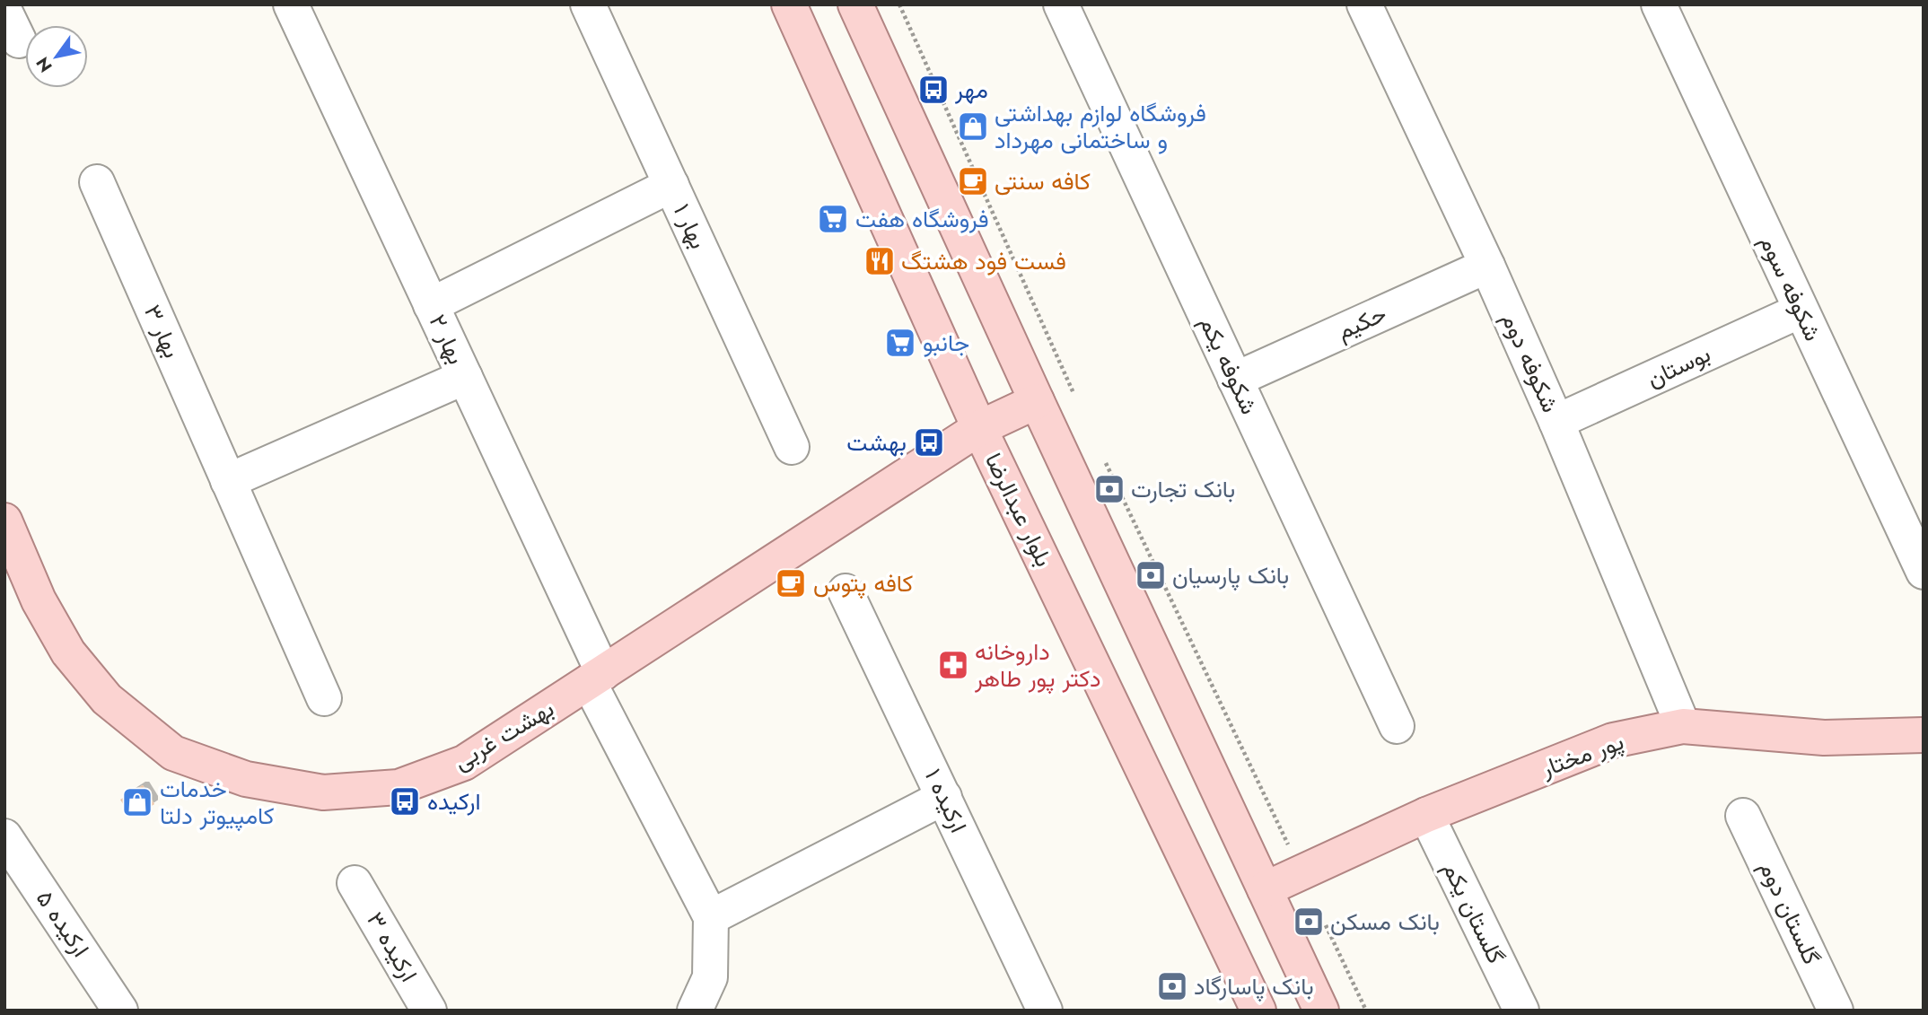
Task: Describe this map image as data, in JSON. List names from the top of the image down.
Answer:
{
  "streets": {
    "main road": ["بلوار عبدالرضا", "بهشت غربی", "پور مختار"],
    "street": [
      "بهار ۱",
      "شکوفه سوم",
      "حکیم",
      "بهار ۳",
      "بهار ۲",
      "شکوفه دوم",
      "شکوفه یکم",
      "بوستان",
      "ارکیده ۱",
      "گلستان یکم",
      "گلستان دوم",
      "ارکیده ۵",
      "ارکیده ۳"
    ]
  },
  "crossings": [
    ["شکوفه سوم", "بوستان"],
    ["حکیم", "شکوفه دوم"],
    ["حکیم", "شکوفه یکم"],
    ["بهار ۲", "بهشت غربی"],
    ["شکوفه دوم", "بوستان"],
    ["شکوفه دوم", "پور مختار"],
    ["بلوار عبدالرضا", "بهشت غربی"],
    ["پور مختار", "گلستان یکم"]
  ],
  "places": {
    "bus stop": ["مهر", "بهشت", "ارکیده"],
    "shop": ["فروشگاه لوازم بهداشتی و ساختمانی مهرداد", "خدمات کامپیوتر دلتا"],
    "cafe": ["کافه سنتی", "کافه پتوس"],
    "supermarket": ["فروشگاه هفت", "جانبو"],
    "restaurant": ["فست فود هشتگ"],
    "bank": [
      "بانک تجارت",
      "بانک پارسیان",
      "بانک مسکن",
      "بانک پاسارگاد"
    ],
    "pharmacy": ["داروخانه دکتر پور طاهر"]
  },
  "north": "bottom left"
}
